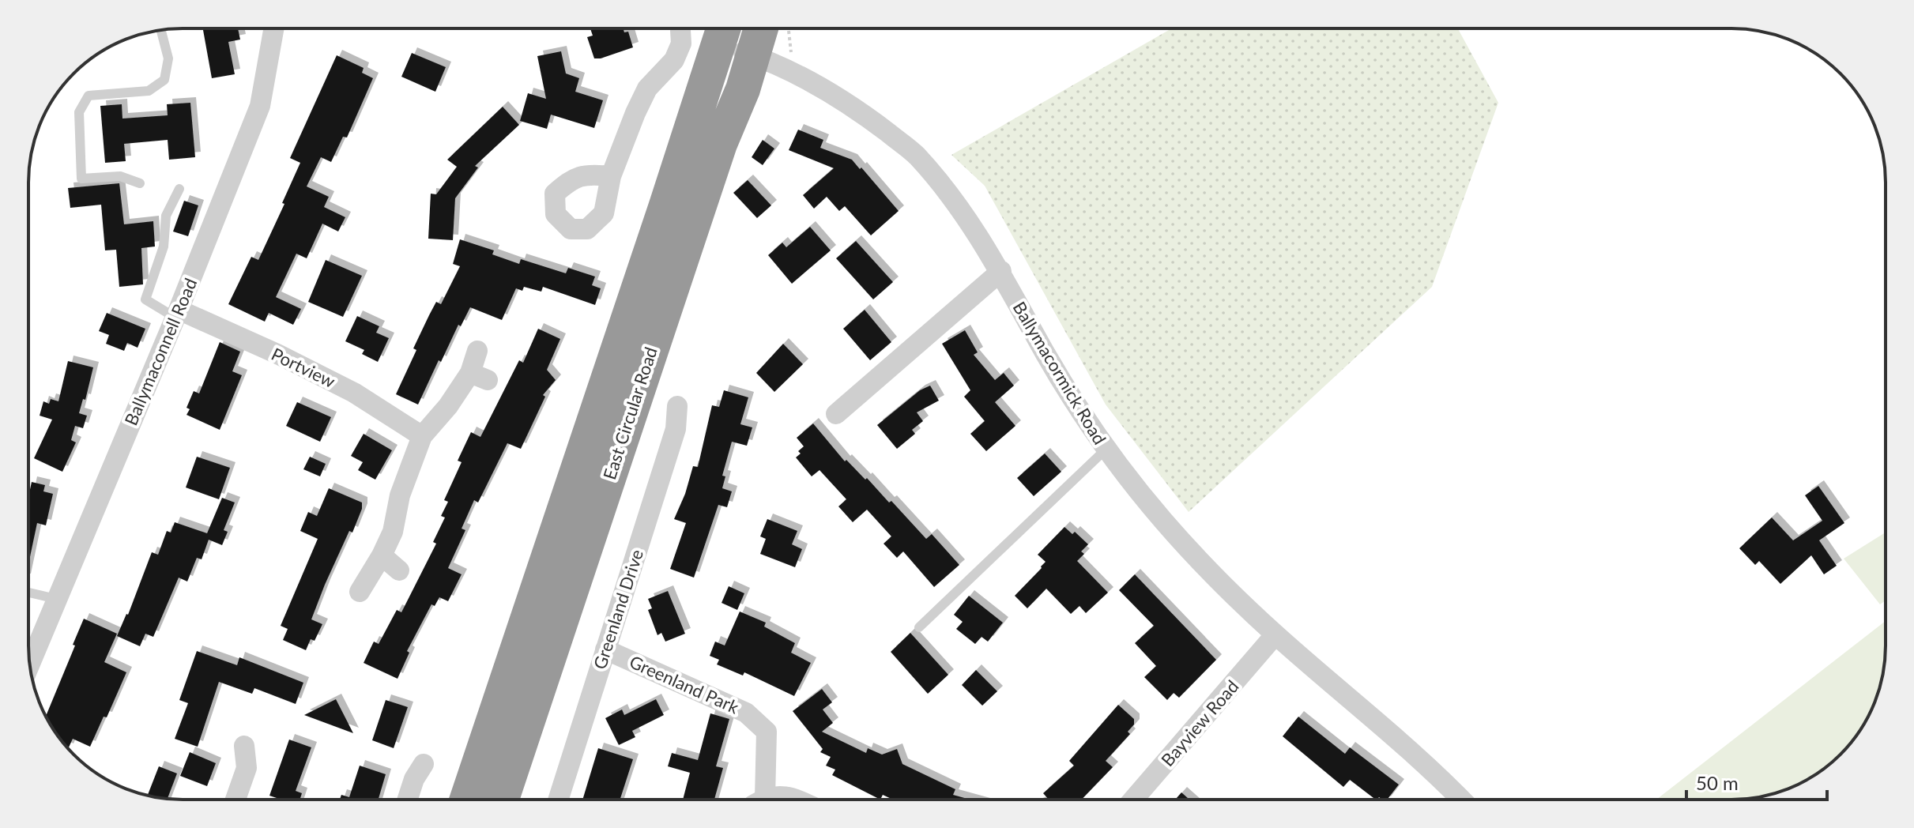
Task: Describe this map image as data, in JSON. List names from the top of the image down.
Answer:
{
  "streets": {
    "highway": ["East Circular Road"],
    "street": [
      "Ballymaconnell Road",
      "Portview",
      "Ballymacormick Road",
      "Greenland Drive",
      "Greenland Park",
      "Bayview Road"
    ]
  },
  "crossings": [
    ["Ballymaconnell Road", "Portview"],
    ["Ballymacormick Road", "East Circular Road"],
    ["Ballymacormick Road", "Bayview Road"],
    ["Greenland Drive", "Greenland Park"]
  ],
  "scale_bar": "50 m"
}
